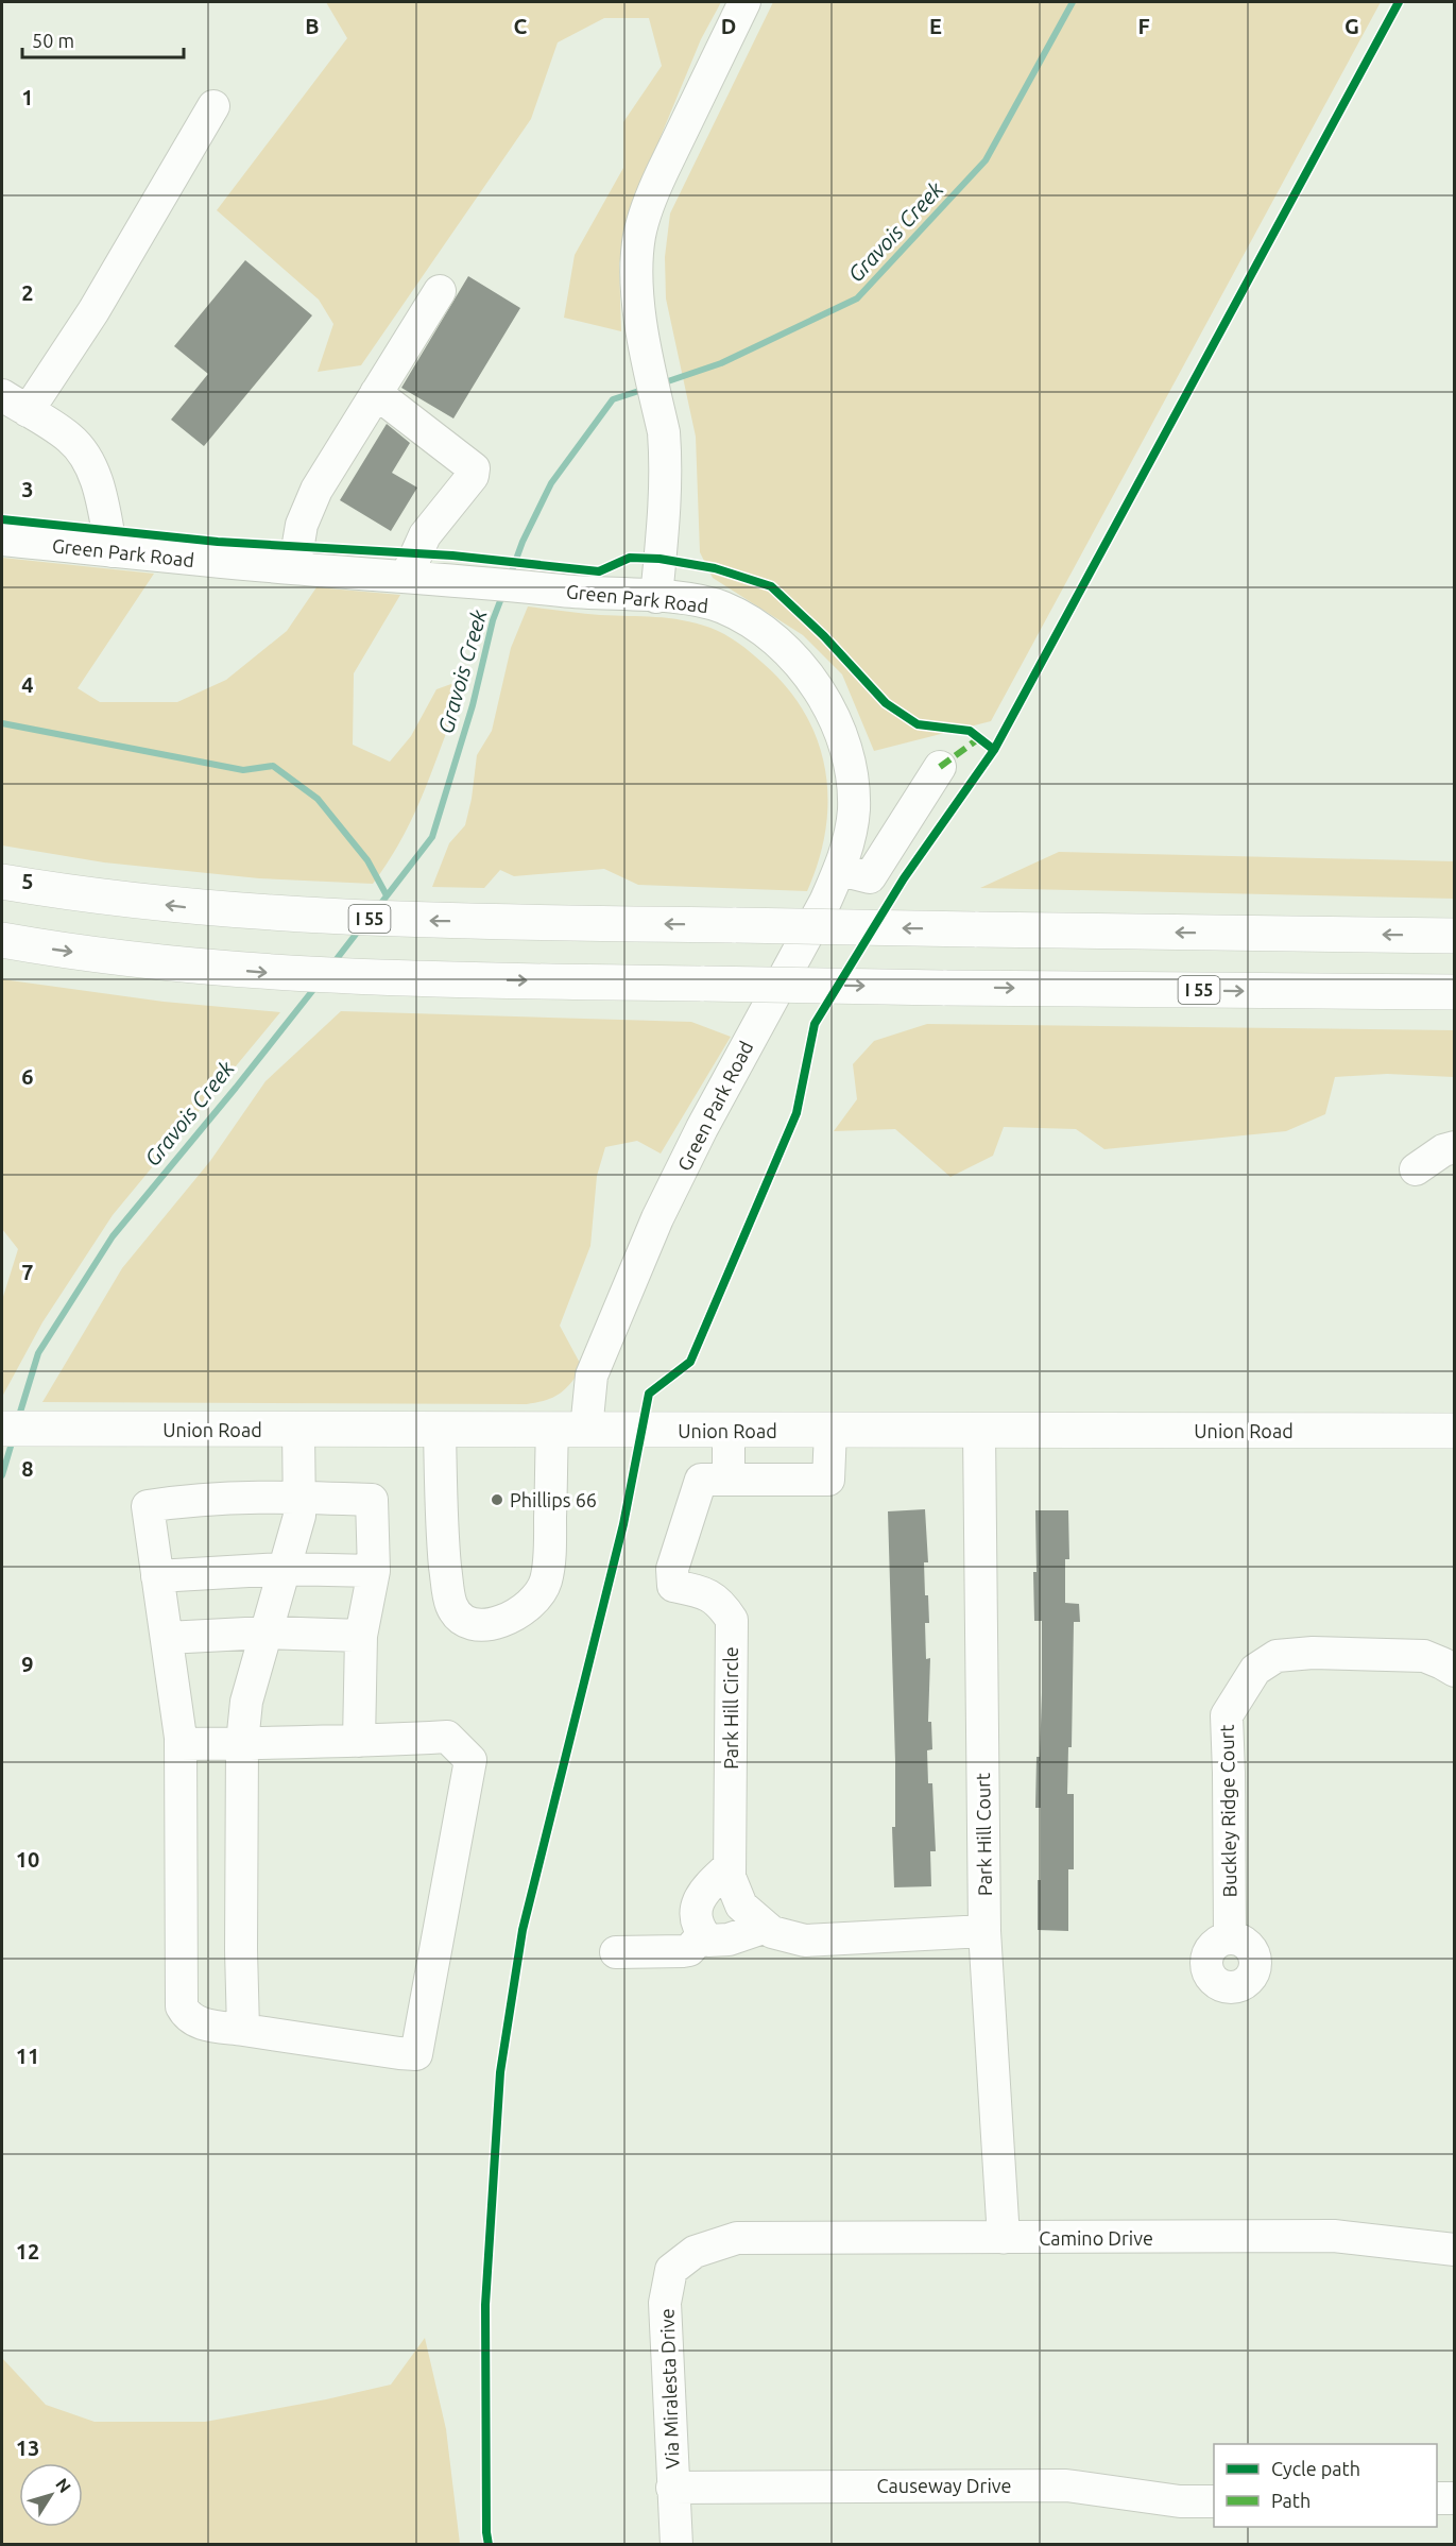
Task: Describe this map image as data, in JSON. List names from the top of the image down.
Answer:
{
  "streets": {
    "main road": ["I 55", "Union Road"],
    "street": [
      "Green Park Road",
      "Park Hill Circle",
      "Buckley Ridge Court",
      "Park Hill Court",
      "Camino Drive",
      "Via Miralesta Drive",
      "Causeway Drive"
    ]
  },
  "crossings": [
    ["Green Park Road", "Union Road"],
    ["Union Road", "Park Hill Court"],
    ["Park Hill Circle", "Park Hill Court"],
    ["Park Hill Court", "Camino Drive"],
    ["Camino Drive", "Via Miralesta Drive"],
    ["Via Miralesta Drive", "Causeway Drive"]
  ],
  "water": ["Gravois Creek"],
  "places": ["Phillips 66"],
  "legend": ["Cycle path", "Path"],
  "scale_bar": "50 m",
  "north": "top right",
  "grid": {
    "columns": [
      "B",
      "C",
      "D",
      "E",
      "F",
      "G"
    ],
    "rows": [
      "1",
      "2",
      "3",
      "4",
      "5",
      "6",
      "7",
      "8",
      "9",
      "10",
      "11",
      "12",
      "13"
    ]
  }
}
